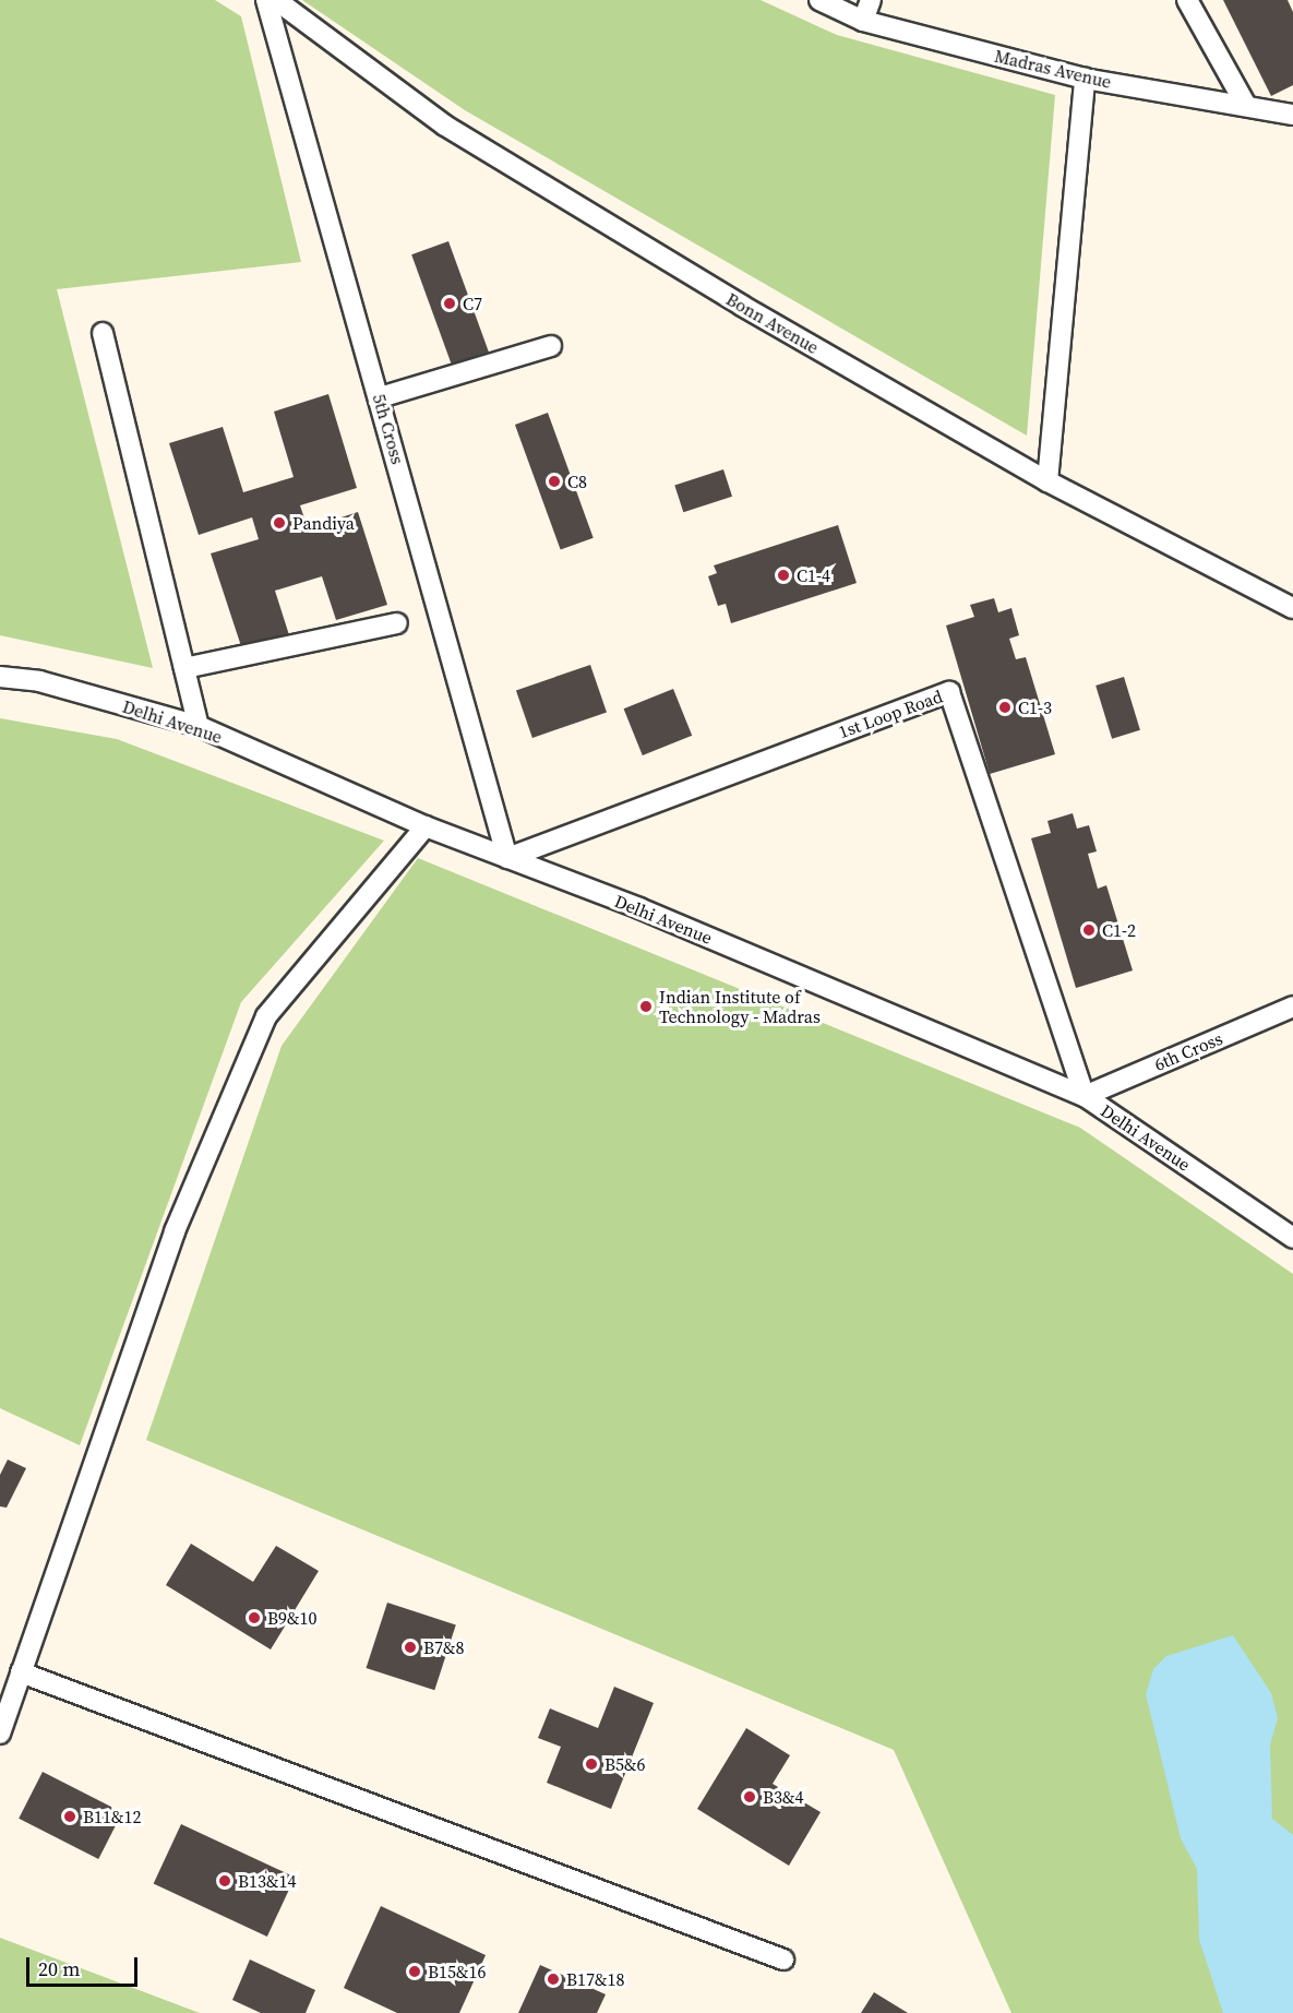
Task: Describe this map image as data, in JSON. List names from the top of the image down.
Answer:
{
  "streets": {
    "lane": [
      "Madras Avenue",
      "Bonn Avenue",
      "5th Cross",
      "1st Loop Road",
      "Delhi Avenue",
      "6th Cross"
    ]
  },
  "crossings": [
    ["5th Cross", "1st Loop Road"],
    ["5th Cross", "Delhi Avenue"],
    ["1st Loop Road", "Delhi Avenue"],
    ["1st Loop Road", "6th Cross"],
    ["Delhi Avenue", "6th Cross"]
  ],
  "places": [
    "C7",
    "C8",
    "Pandiya",
    "C1-4",
    "C1-3",
    "C1-2",
    "Indian Institute of Technology - Madras",
    "B9&10",
    "B7&8",
    "B5&6",
    "B3&4",
    "B11&12",
    "B13&14",
    "B15&16",
    "B17&18"
  ],
  "scale_bar": "20 m"
}
